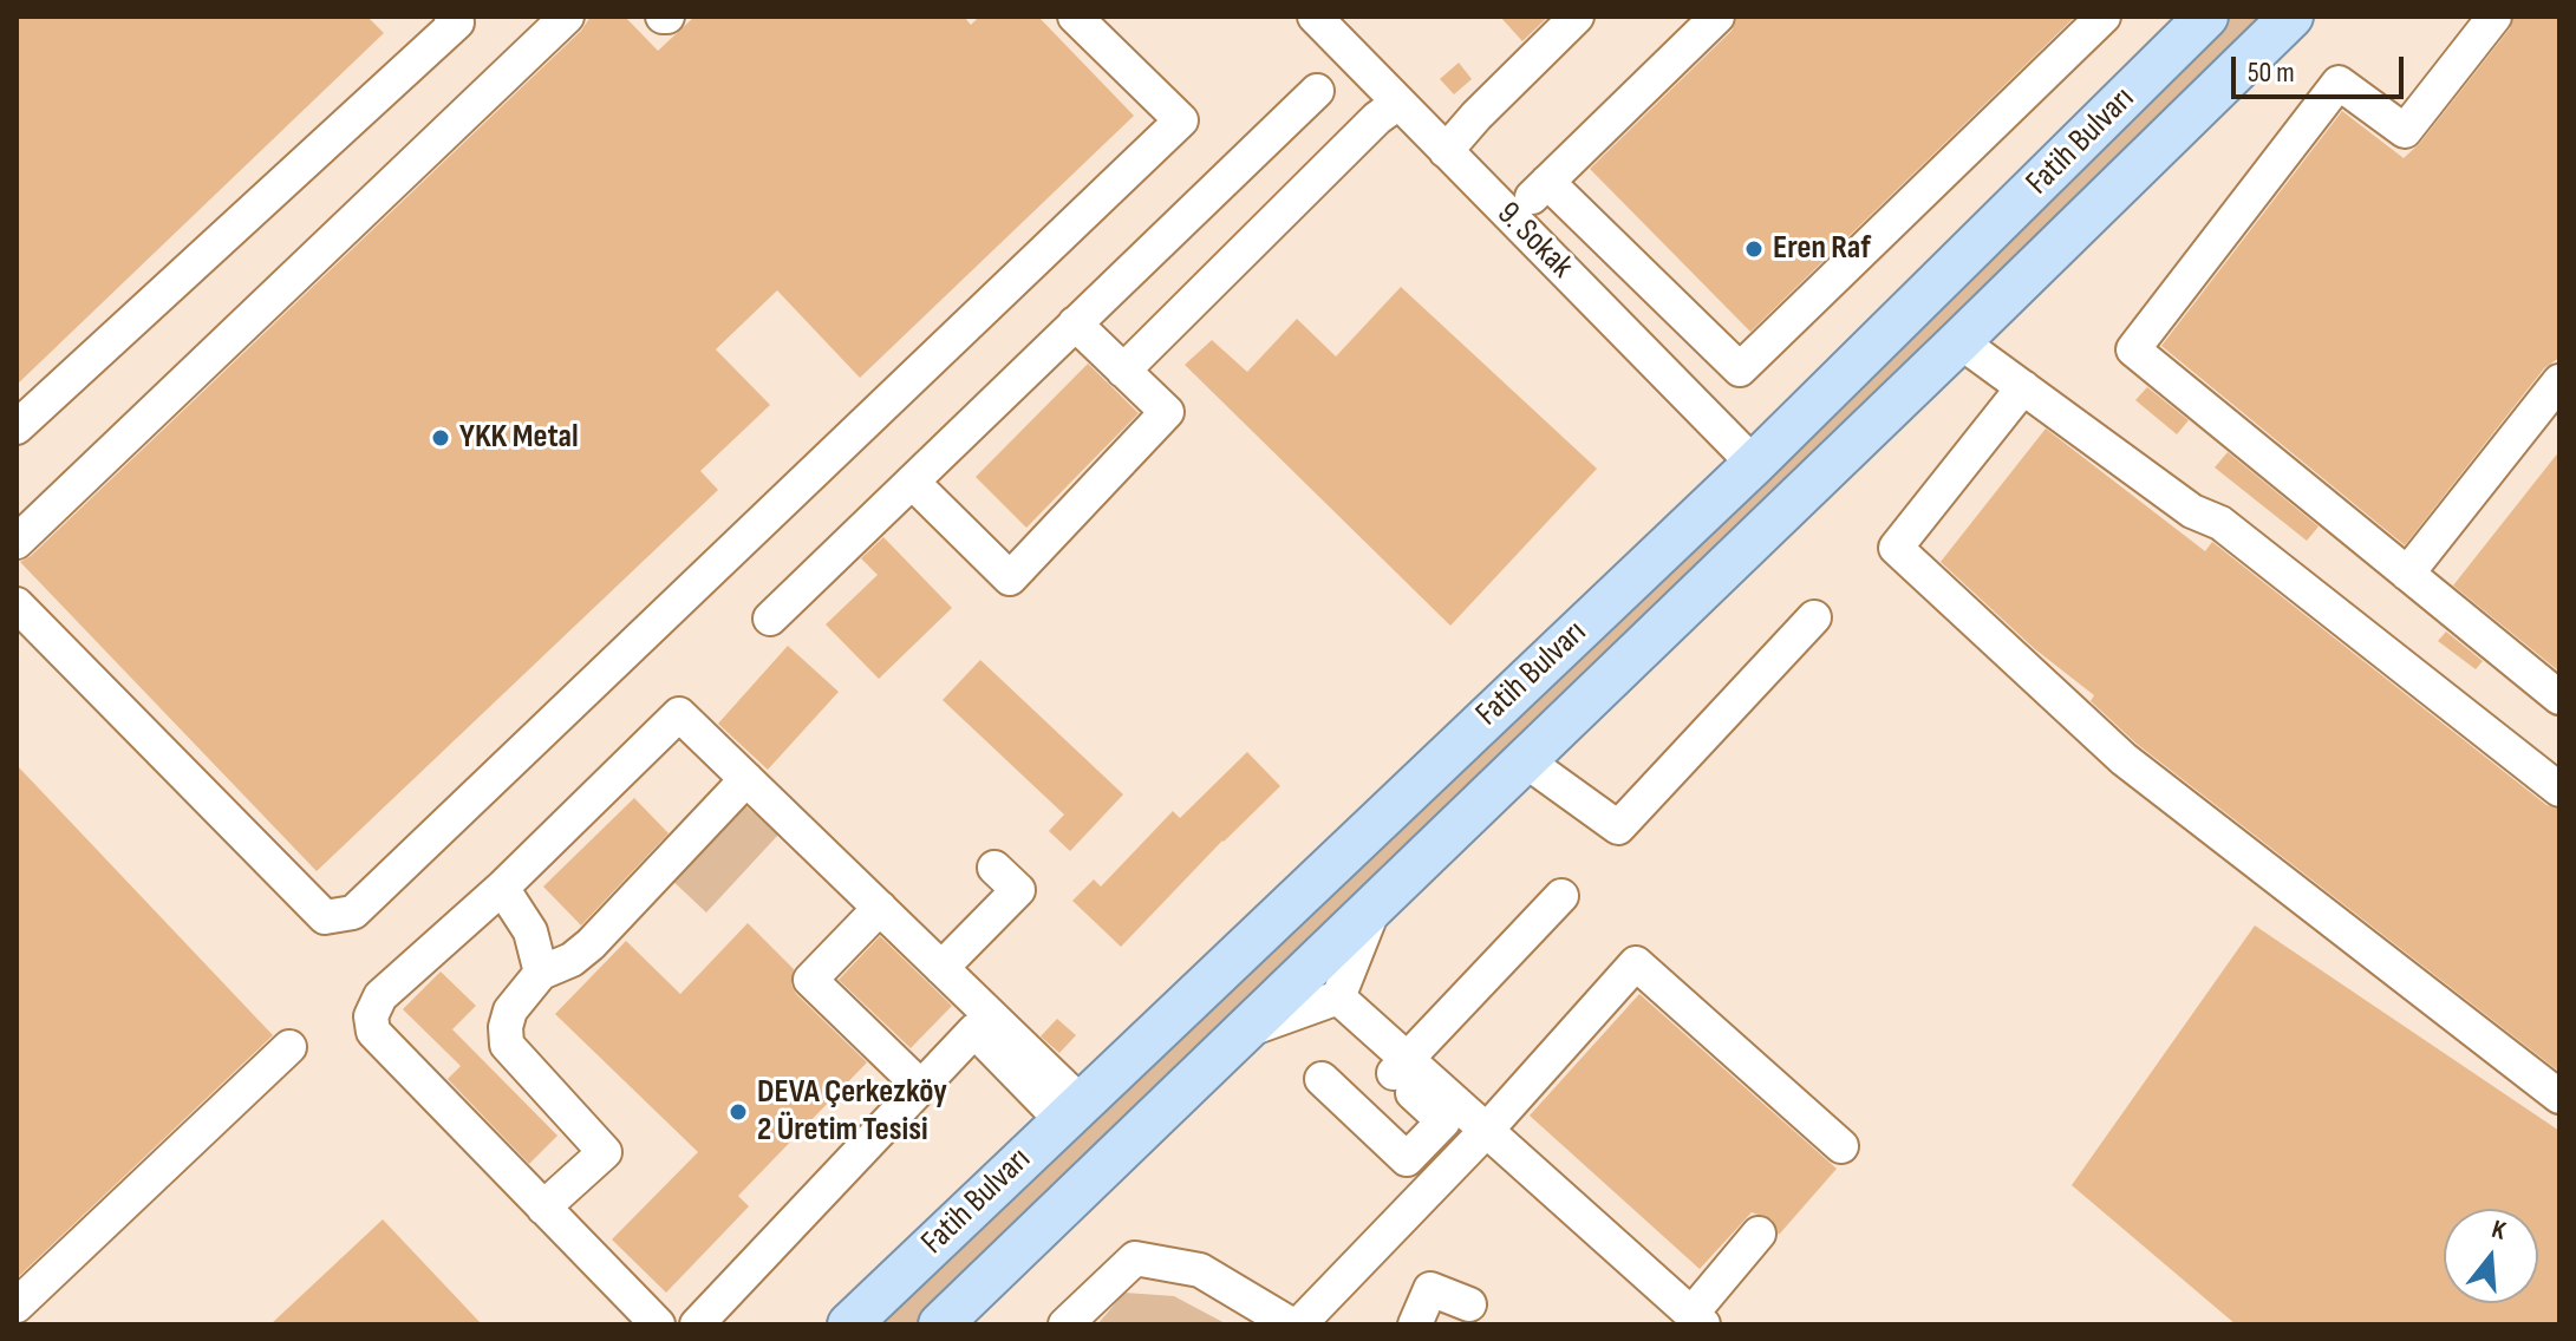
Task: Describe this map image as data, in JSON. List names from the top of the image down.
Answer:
{
  "streets": {
    "main road": ["Fatih Bulvarı"],
    "street": ["9. Sokak"]
  },
  "crossings": [
    ["Fatih Bulvarı", "9. Sokak"]
  ],
  "places": ["Eren Raf", "YKK Metal", "DEVA Çerkezköy 2 Üretim Tesisi"],
  "scale_bar": "50 m",
  "north": "top"
}
